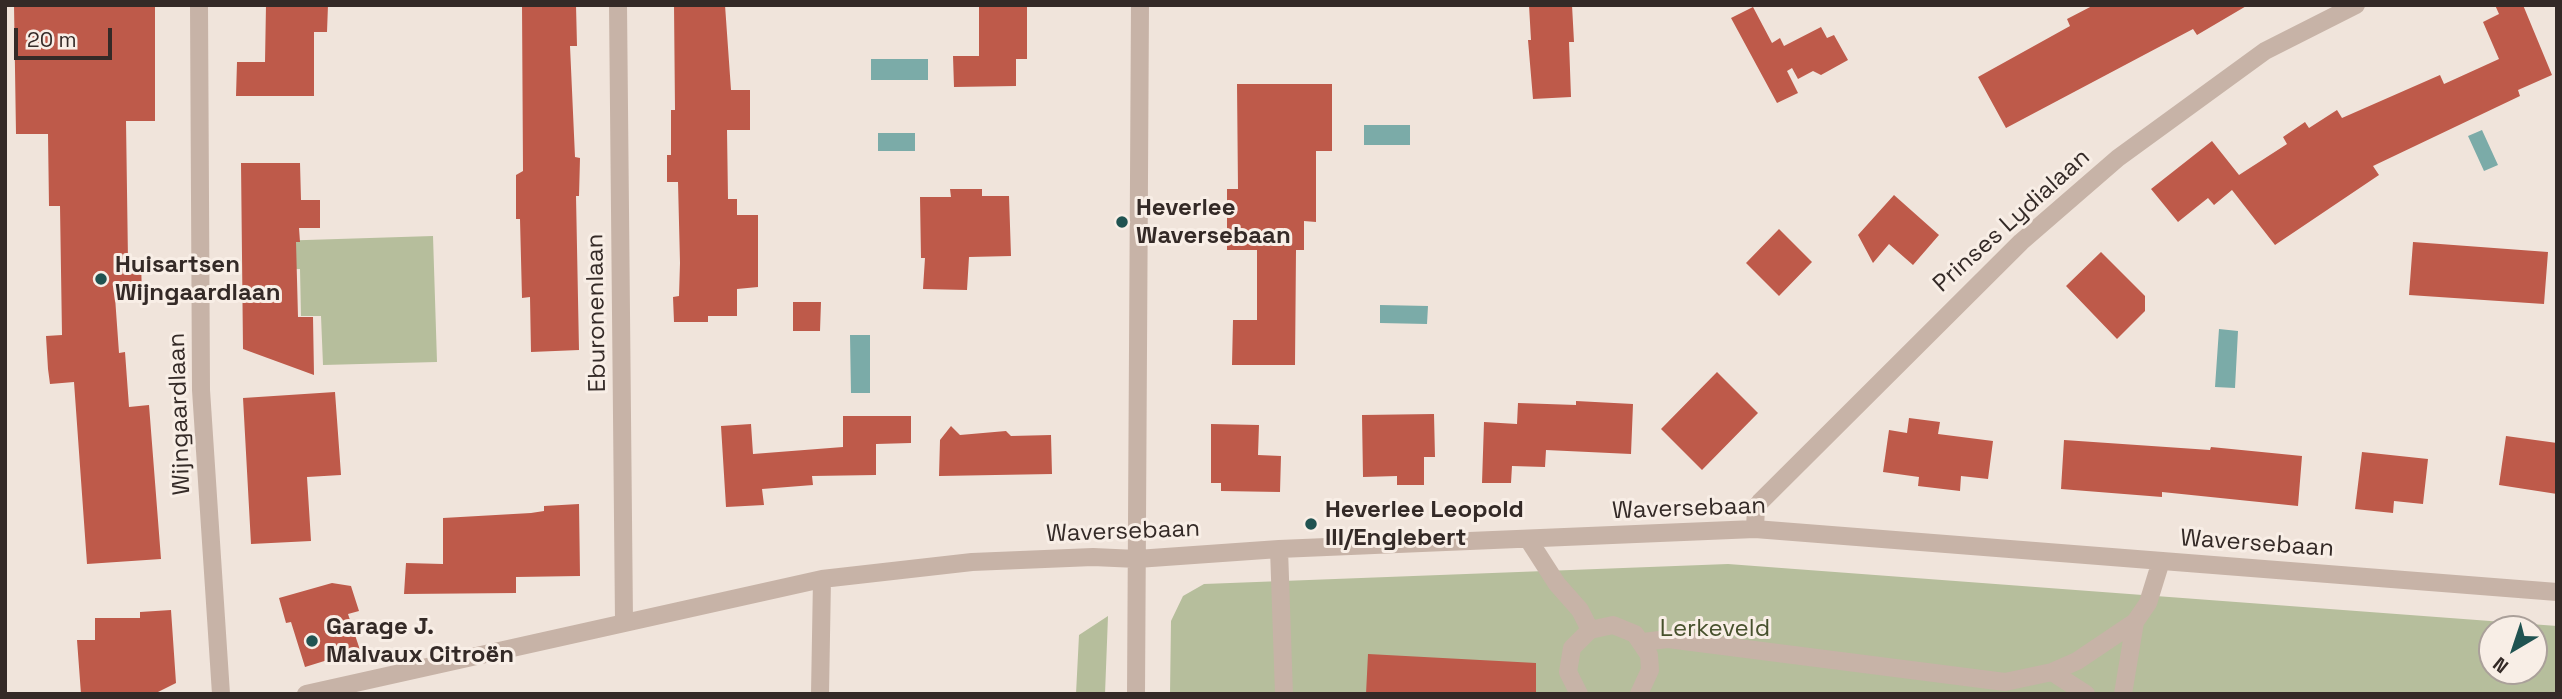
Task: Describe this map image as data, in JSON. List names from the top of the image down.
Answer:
{
  "streets": {
    "street": [
      "Prinses Lydialaan",
      "Eburonenlaan",
      "Wijngaardlaan",
      "Waversebaan"
    ]
  },
  "crossings": [
    ["Prinses Lydialaan", "Waversebaan"],
    ["Eburonenlaan", "Waversebaan"]
  ],
  "parks": ["Lerkeveld"],
  "places": [
    "Heverlee Waversebaan",
    "Huisartsen Wijngaardlaan",
    "Heverlee Leopold III/Englebert",
    "Garage J. Malvaux Citroën"
  ],
  "scale_bar": "20 m",
  "north": "bottom left"
}
